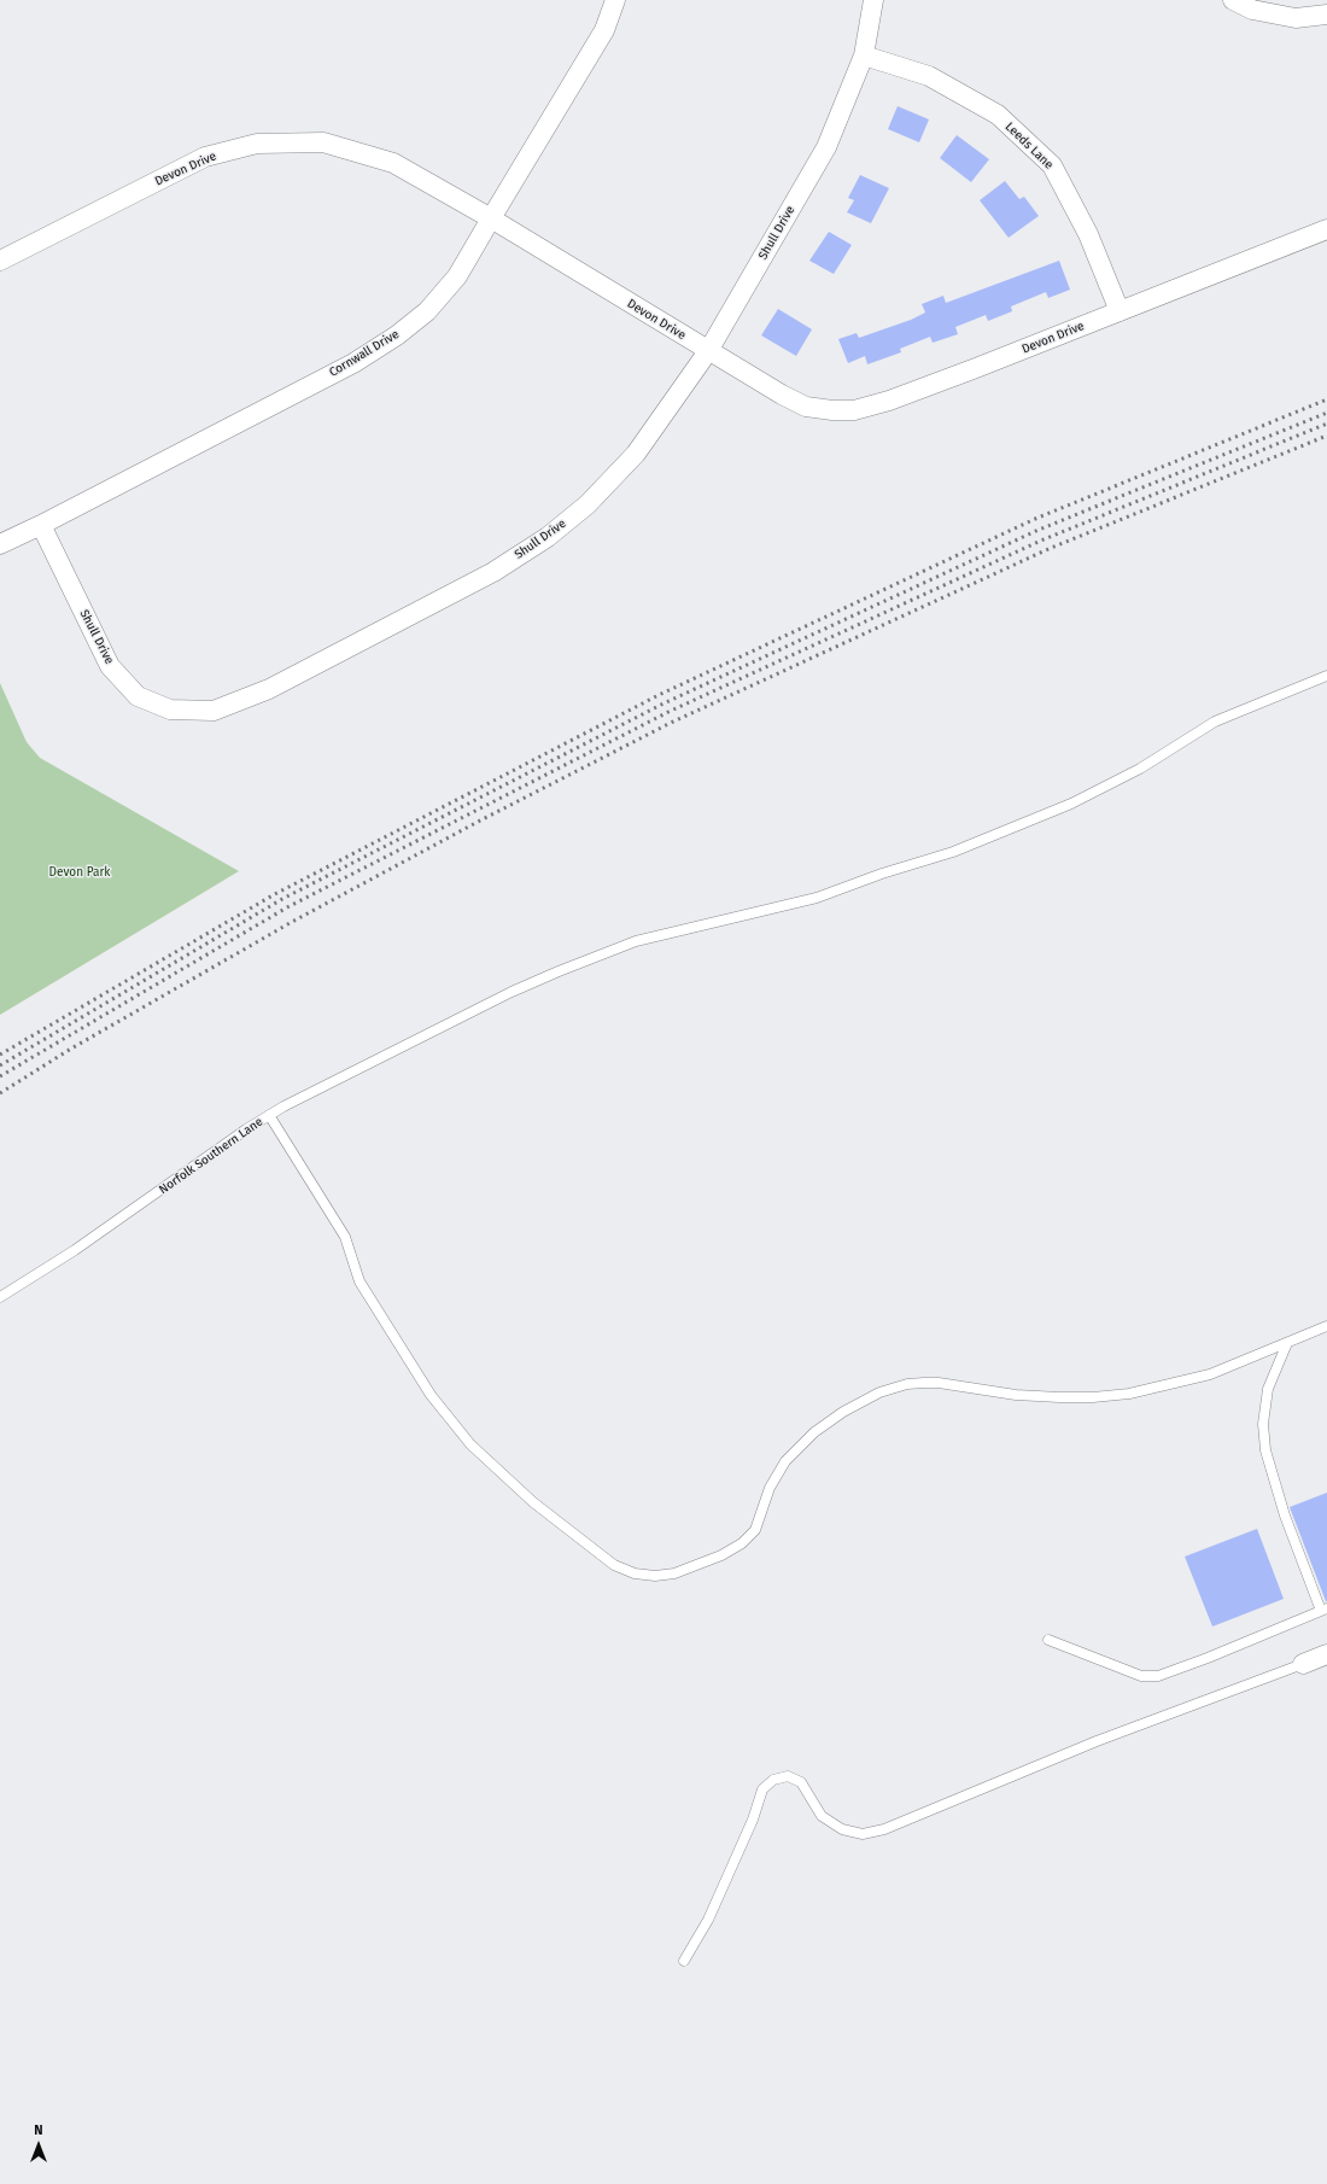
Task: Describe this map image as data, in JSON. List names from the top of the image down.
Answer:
{
  "streets": {
    "street": [
      "Leeds Lane",
      "Devon Drive",
      "Shull Drive",
      "Cornwall Drive"
    ],
    "lane": ["Norfolk Southern Lane"]
  },
  "crossings": [
    ["Leeds Lane", "Devon Drive"],
    ["Leeds Lane", "Shull Drive"],
    ["Devon Drive", "Shull Drive"],
    ["Devon Drive", "Cornwall Drive"],
    ["Shull Drive", "Cornwall Drive"]
  ],
  "parks": ["Devon Park"],
  "north": "top"
}
